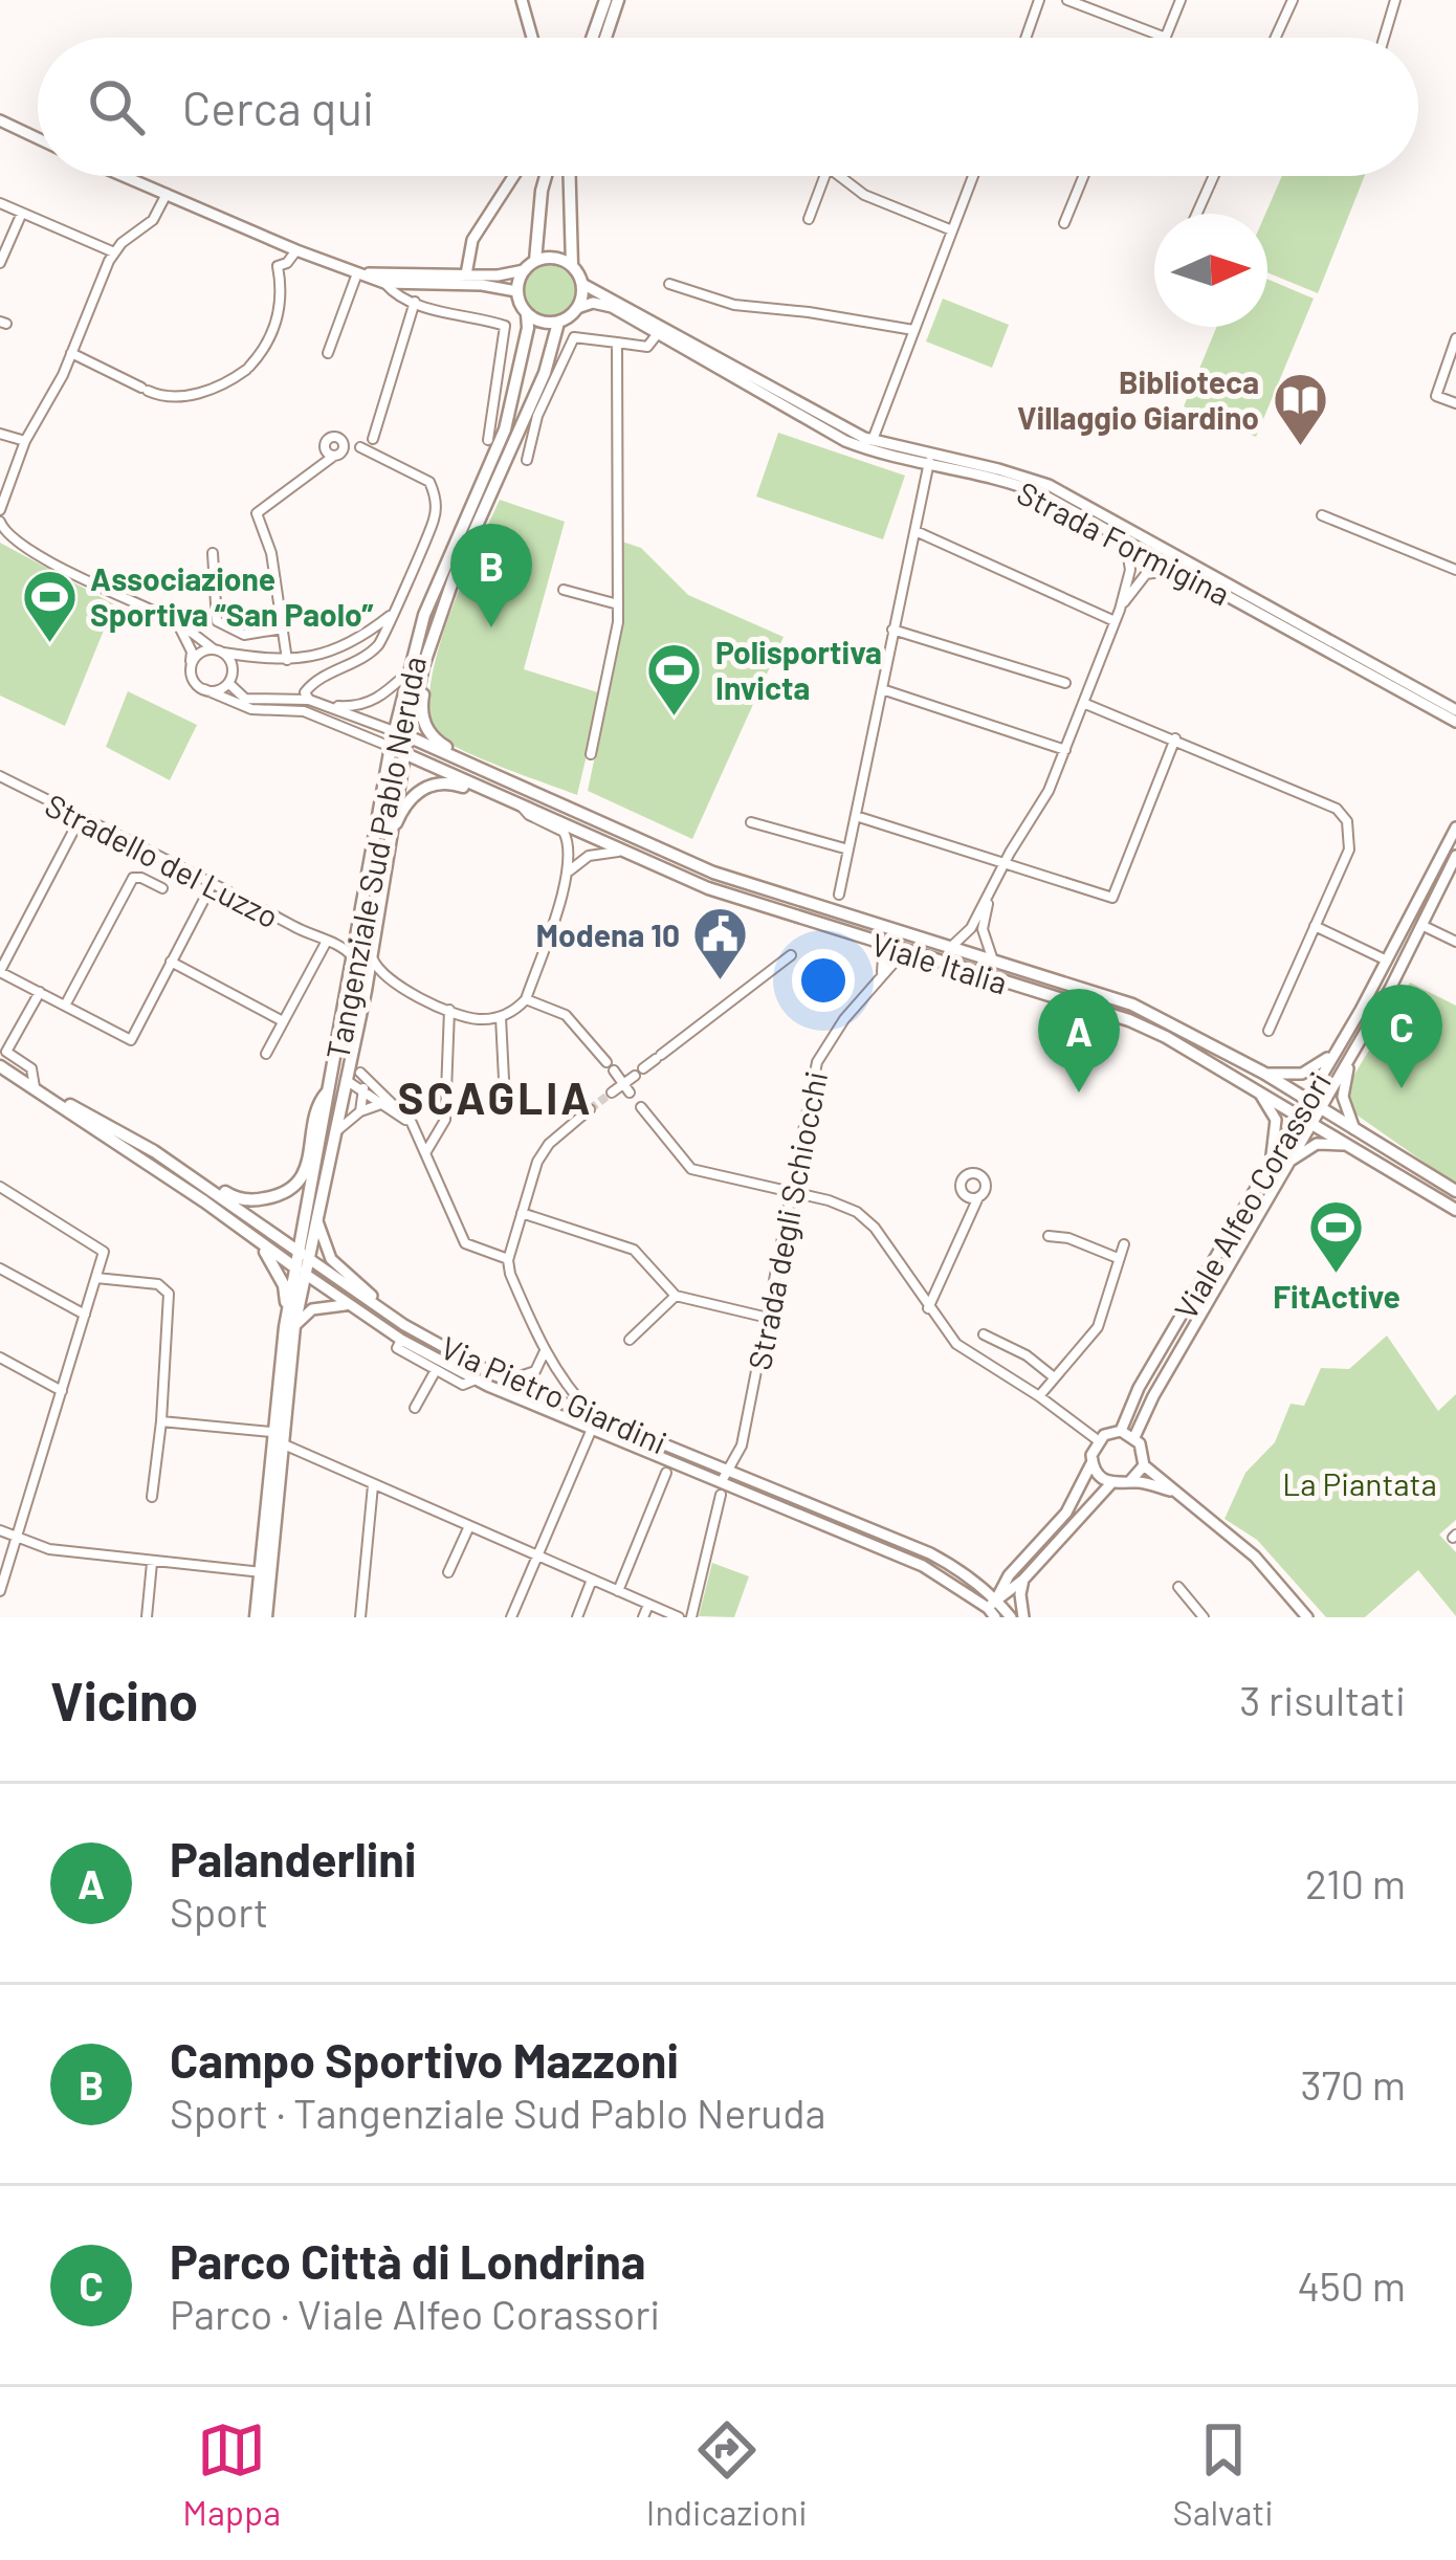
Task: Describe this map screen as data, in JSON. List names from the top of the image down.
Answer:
{
  "streets": {
    "main road": ["Tangenziale Sud Pablo Neruda", "Viale Italia", "Via Pietro Giardini"],
    "street": [
      "Strada Formigina",
      "Stradello del Luzzo",
      "Viale Alfeo Corassori",
      "Strada degli Schiocchi"
    ]
  },
  "crossings": [
    ["Strada Formigina", "Tangenziale Sud Pablo Neruda"],
    ["Tangenziale Sud Pablo Neruda", "Stradello del Luzzo"],
    ["Tangenziale Sud Pablo Neruda", "Viale Italia"],
    ["Tangenziale Sud Pablo Neruda", "Via Pietro Giardini"],
    ["Viale Italia", "Viale Alfeo Corassori"],
    ["Viale Italia", "Strada degli Schiocchi"],
    ["Strada degli Schiocchi", "Via Pietro Giardini"]
  ],
  "districts": ["SCAGLIA"],
  "parks": ["La Piantata"],
  "places": {
    "library": ["Biblioteca Villaggio Giardino"],
    "sports": ["Associazione Sportiva “San Paolo”", "Polisportiva Invicta", "FitActive"],
    "public building": ["Modena 10"]
  },
  "north": "right",
  "page": {
    "search": "Cerca qui",
    "pins": ["B", "C", "A"],
    "heading": ["Vicino", "3 risultati"],
    "list": [
      {
        "mark": "A",
        "name": "Palanderlini",
        "note": "Sport",
        "value": "210 m"
      },
      {
        "mark": "B",
        "name": "Campo Sportivo Mazzoni",
        "note": "Sport · Tangenziale Sud Pablo Neruda",
        "value": "370 m"
      },
      {
        "mark": "C",
        "name": "Parco Città di Londrina",
        "note": "Parco · Viale Alfeo Corassori",
        "value": "450 m"
      }
    ],
    "nav": ["Mappa", "Indicazioni", "Salvati"]
  }
}
